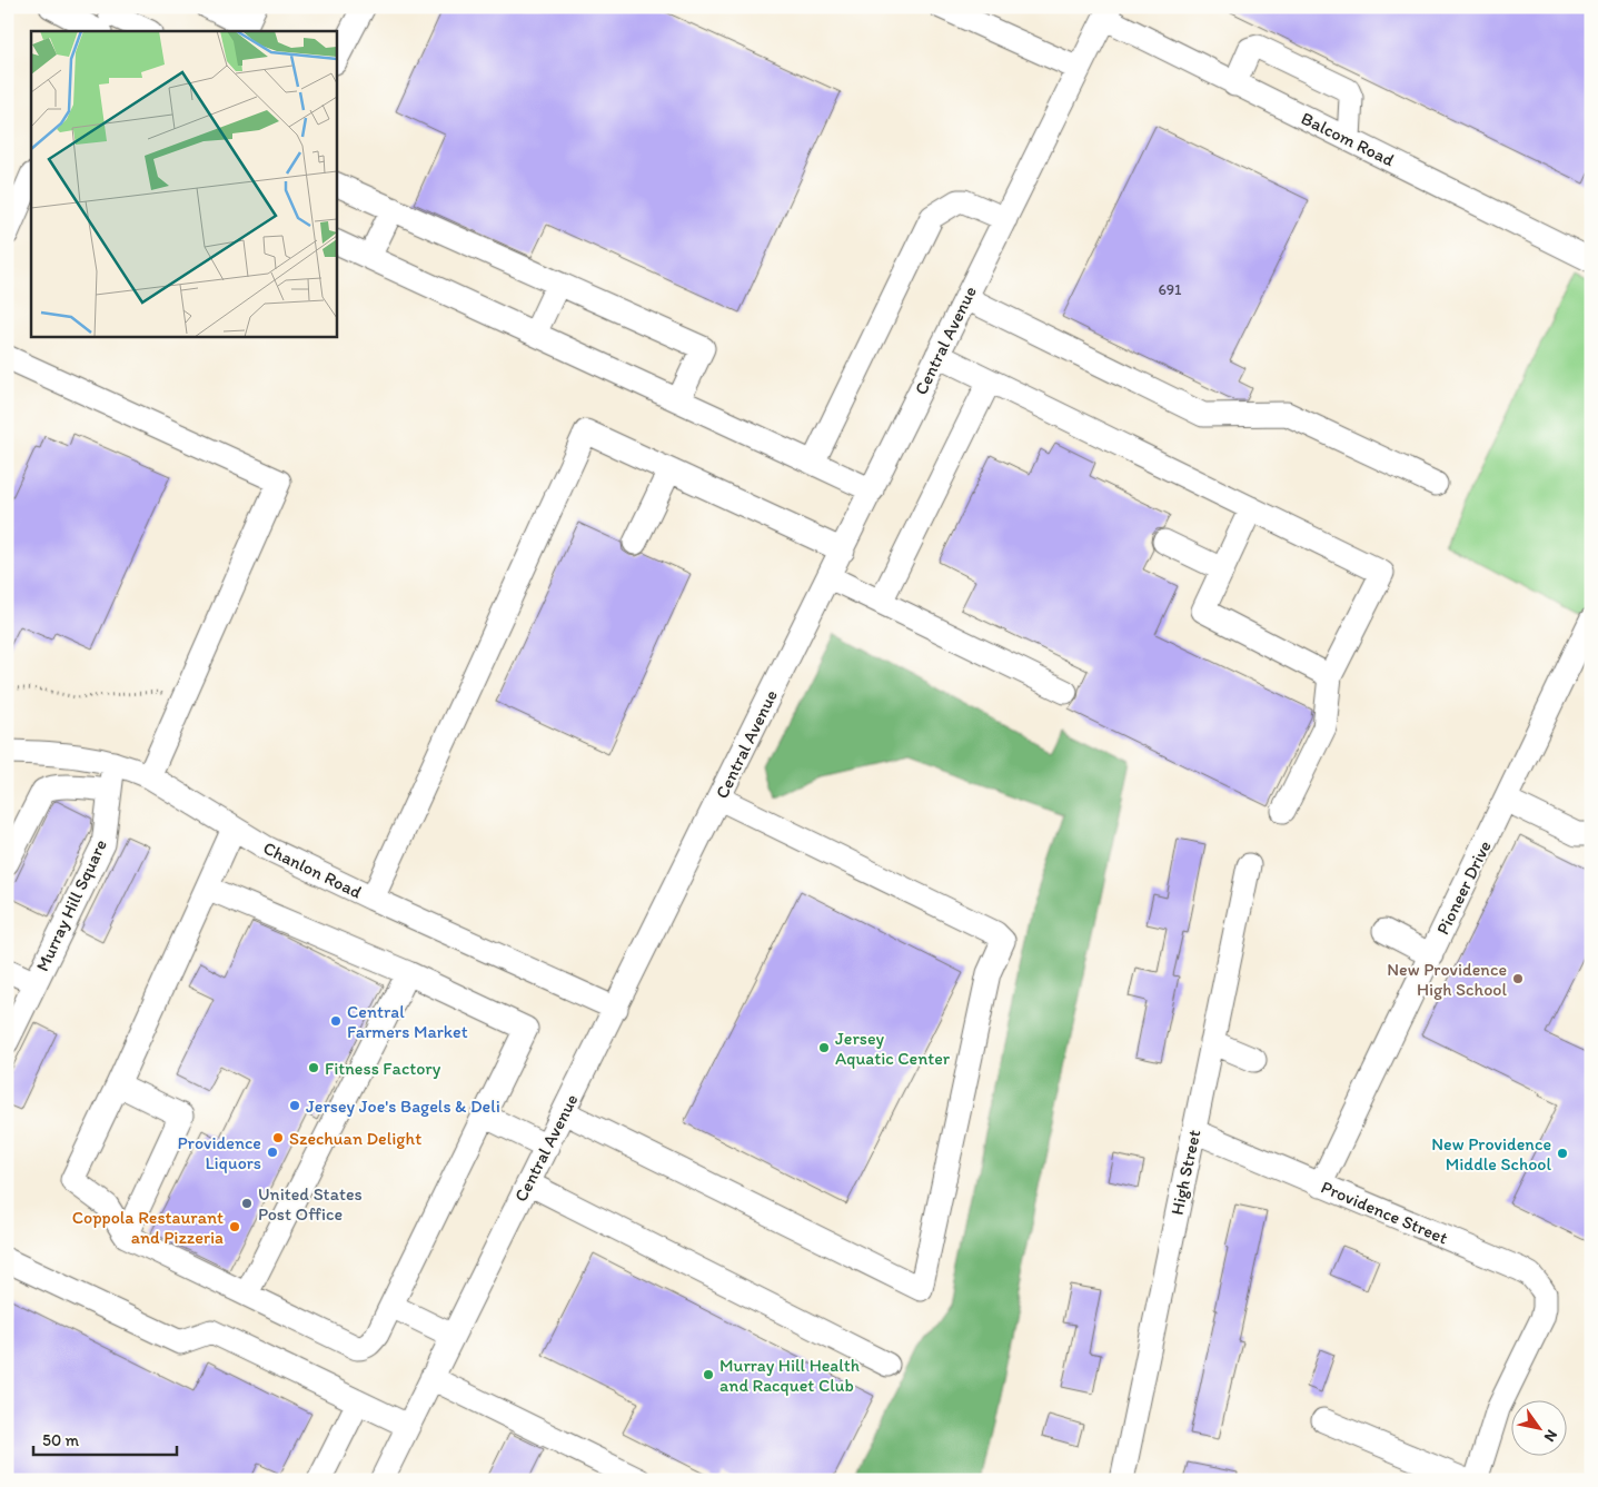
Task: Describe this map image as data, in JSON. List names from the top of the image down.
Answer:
{
  "streets": {
    "street": [
      "Balcom Road",
      "Central Avenue",
      "Chanlon Road",
      "Pioneer Drive",
      "Murray Hill Square",
      "High Street",
      "Providence Street"
    ]
  },
  "crossings": [
    ["Balcom Road", "Central Avenue"],
    ["Central Avenue", "Chanlon Road"],
    ["Chanlon Road", "Murray Hill Square"],
    ["Pioneer Drive", "Providence Street"],
    ["High Street", "Providence Street"]
  ],
  "places": [
    "New Providence High School",
    "Central Farmers Market",
    "Jersey Aquatic Center",
    "Fitness Factory",
    "Jersey Joe's Bagels & Deli",
    "Szechuan Delight",
    "Providence Liquors",
    "New Providence Middle School",
    "United States Post Office",
    "Coppola Restaurant and Pizzeria",
    "Murray Hill Health and Racquet Club"
  ],
  "house_numbers": ["691"],
  "scale_bar": "50 m",
  "north": "bottom right"
}
